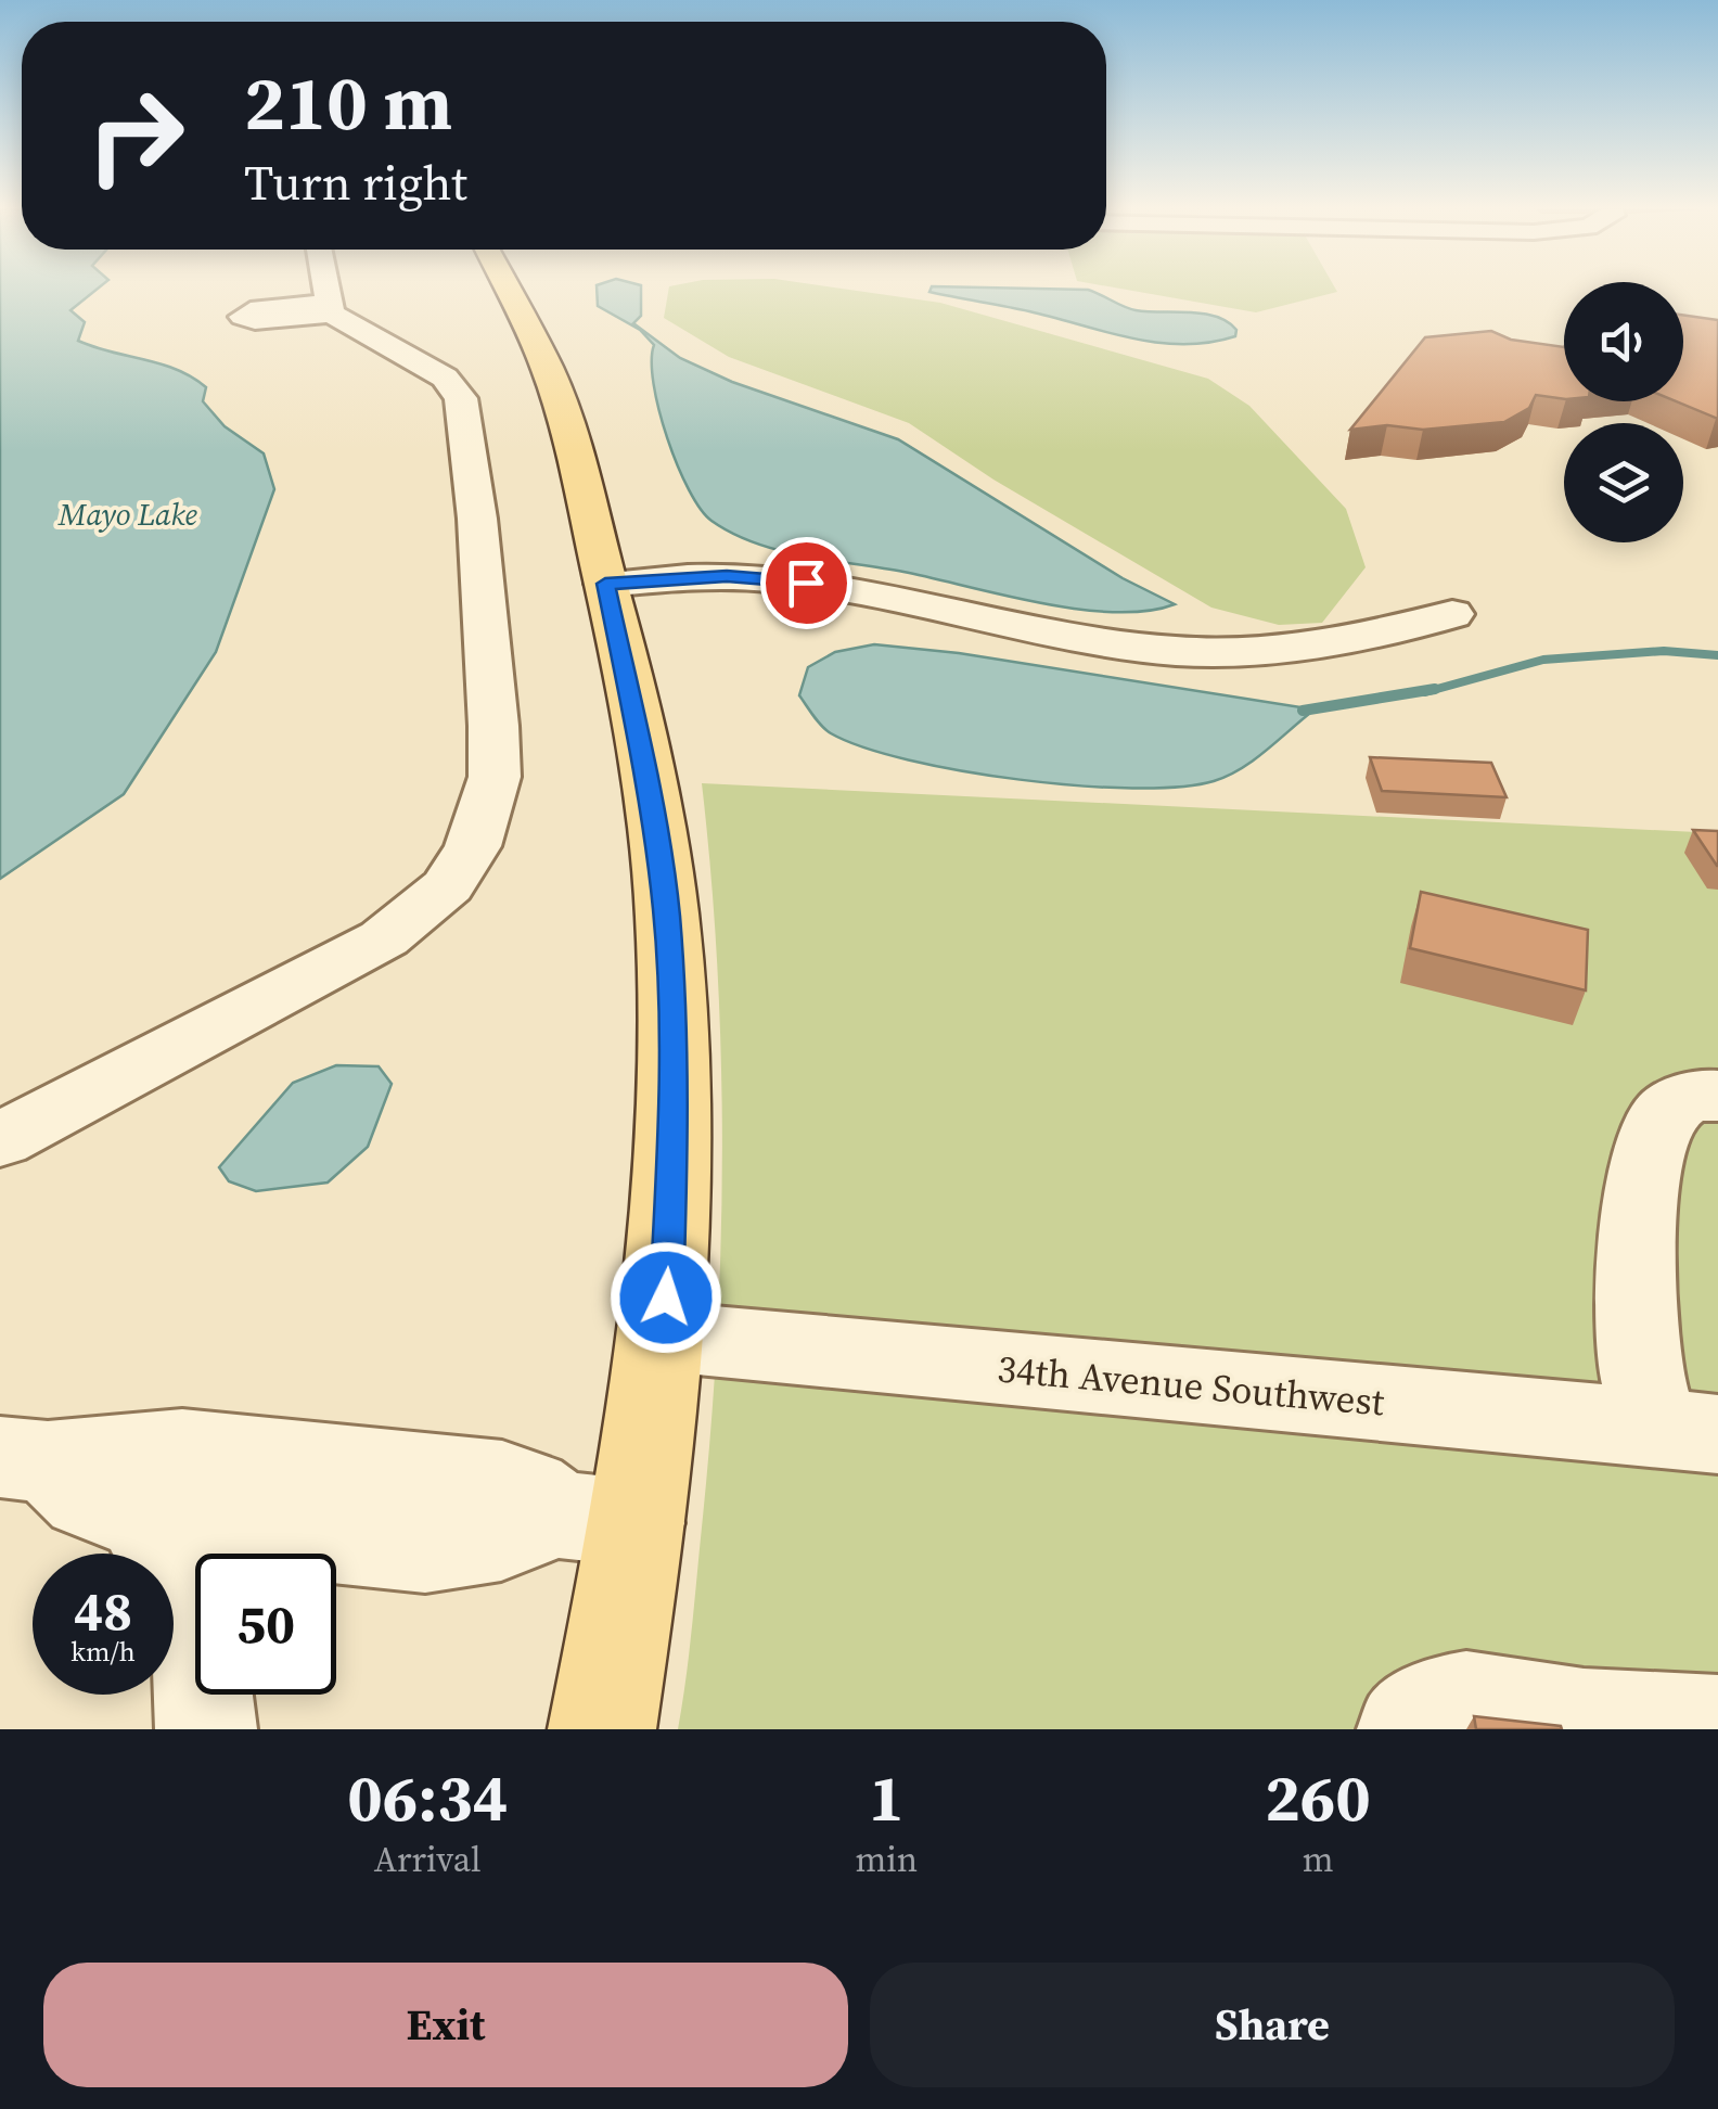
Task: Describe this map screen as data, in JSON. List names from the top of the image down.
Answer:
{
  "streets": {
    "street": ["34th Avenue Southwest"]
  },
  "water": ["Mayo Lake"],
  "page": {
    "turn": ["210 m", "Turn right"],
    "speed": "48 km/h",
    "limit": "50",
    "eta": [
      "06:34",
      "Arrival",
      "1",
      "min",
      "260",
      "m"
    ],
    "buttons": ["Exit", "Share"]
  }
}
